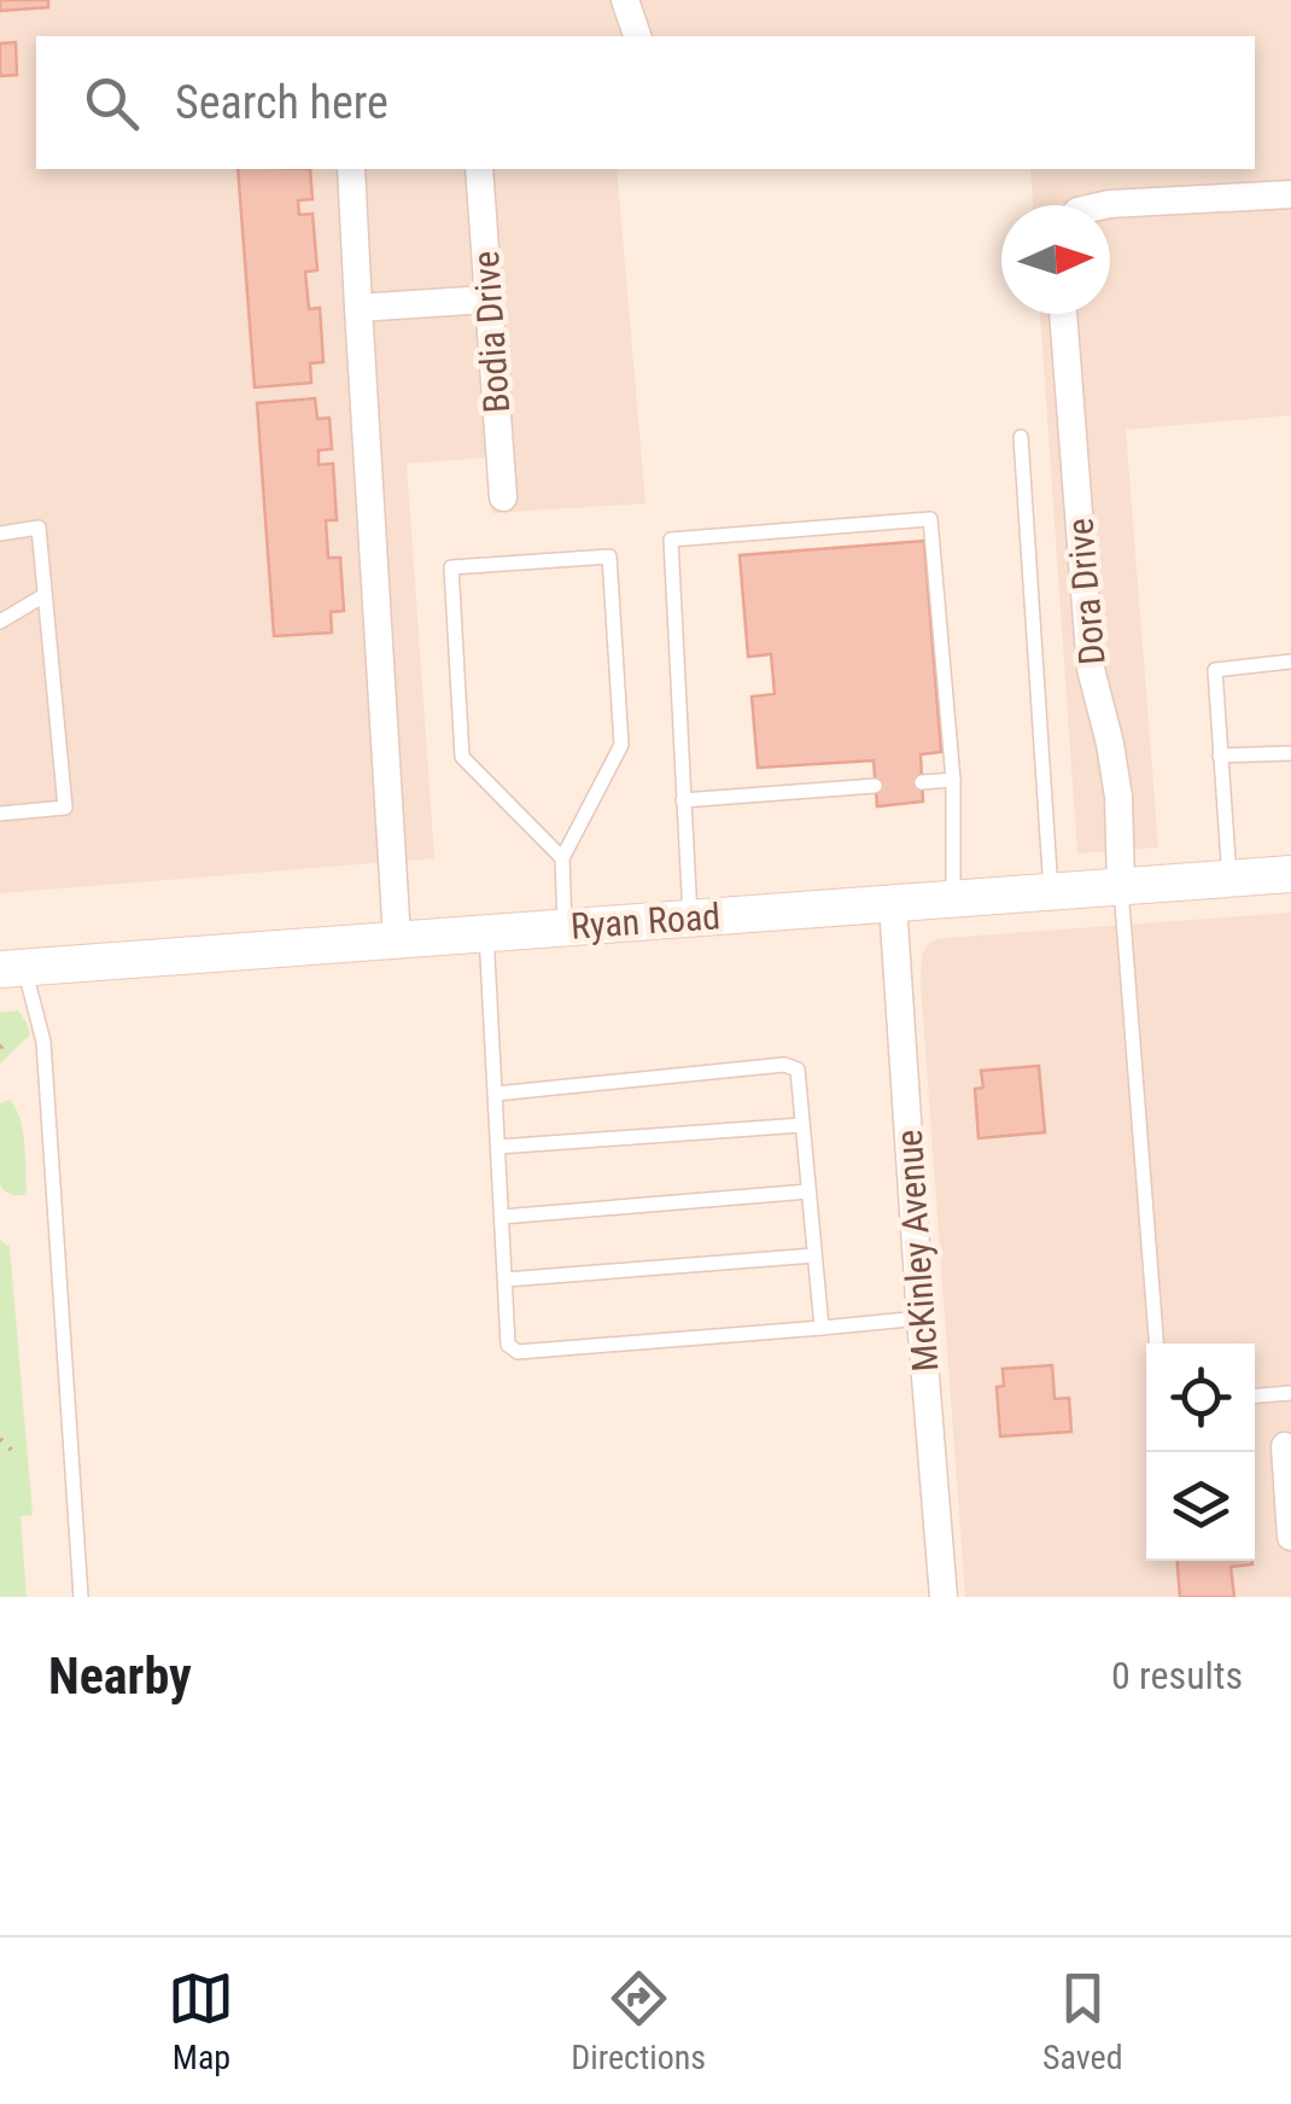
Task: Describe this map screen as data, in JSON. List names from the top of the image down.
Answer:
{
  "streets": {
    "main road": ["Ryan Road"],
    "street": ["Bodia Drive", "Dora Drive", "McKinley Avenue"]
  },
  "crossings": [
    ["Dora Drive", "Ryan Road"],
    ["Ryan Road", "McKinley Avenue"]
  ],
  "north": "right",
  "page": {
    "search": "Search here",
    "heading": ["Nearby", "0 results"],
    "nav": ["Map", "Directions", "Saved"]
  }
}
